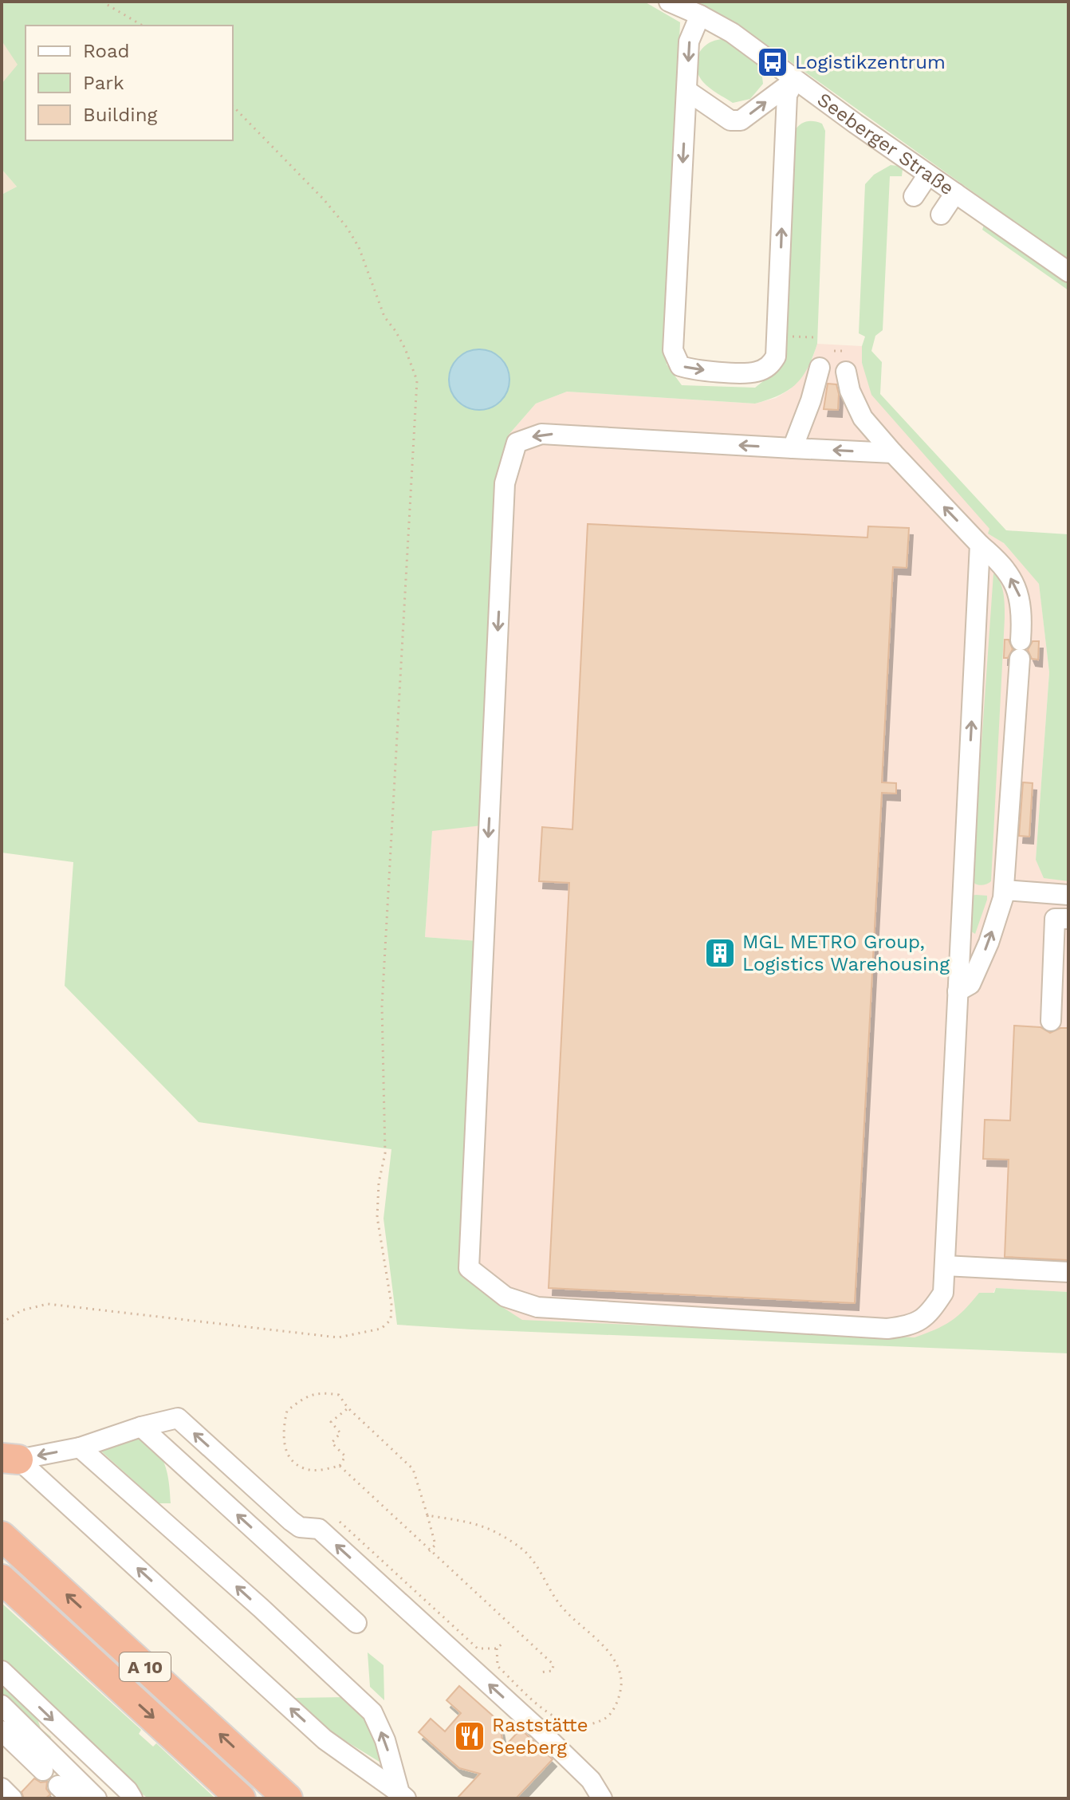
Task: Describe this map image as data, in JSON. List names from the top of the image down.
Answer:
{
  "streets": {
    "highway": ["A 10"],
    "street": ["Seeberger Straße"]
  },
  "places": {
    "bus stop": ["Logistikzentrum"],
    "building": ["MGL METRO Group, Logistics Warehousing"],
    "restaurant": ["Raststätte Seeberg"]
  },
  "legend": ["Road", "Park", "Building"]
}
